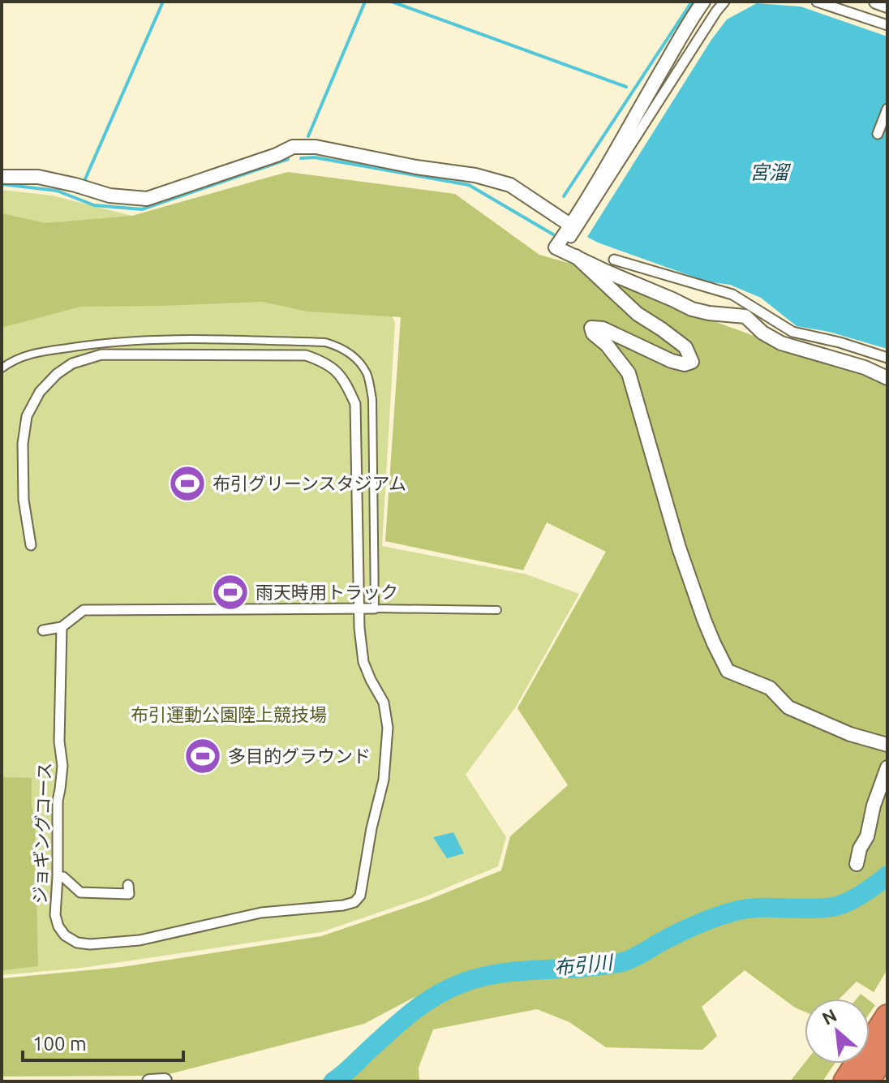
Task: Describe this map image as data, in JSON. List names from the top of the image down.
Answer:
{
  "streets": {
    "street": ["ジョギングコース"]
  },
  "water": ["宮溜", "布引川"],
  "parks": ["布引運動公園陸上競技場"],
  "places": {
    "sports": ["布引グリーンスタジアム", "雨天時用トラック", "多目的グラウンド"]
  },
  "scale_bar": "100 m",
  "north": "top left"
}
